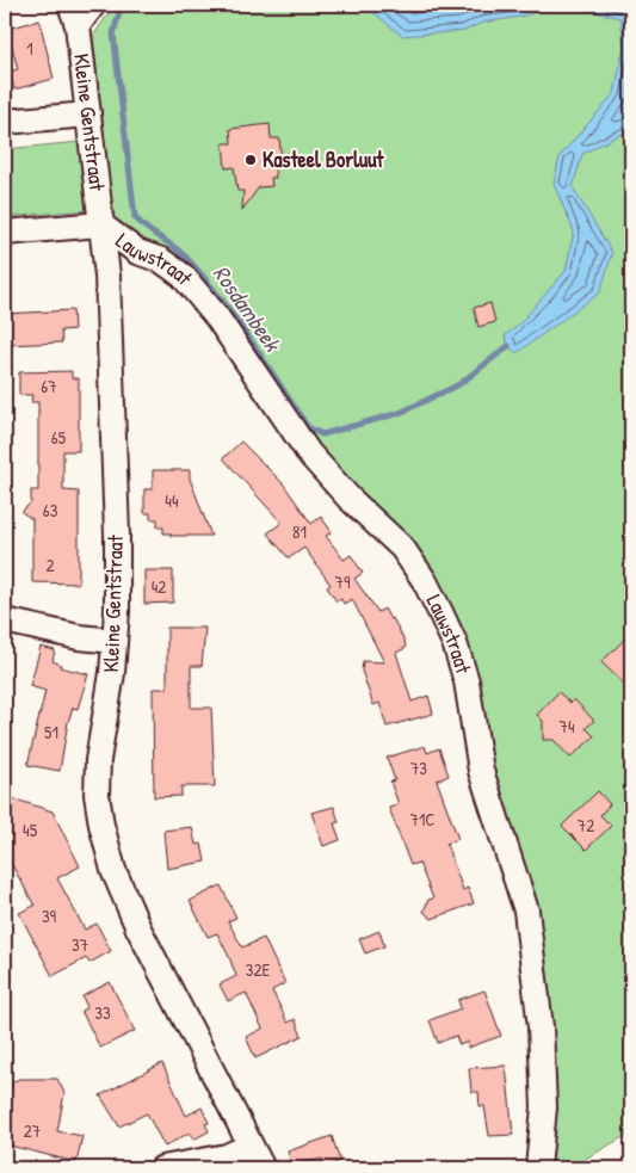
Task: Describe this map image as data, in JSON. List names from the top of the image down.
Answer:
{
  "streets": {
    "street": ["Kleine Gentstraat", "Lauwstraat"]
  },
  "crossings": [
    ["Kleine Gentstraat", "Lauwstraat"]
  ],
  "water": ["Rosdambeek"],
  "places": ["Kasteel Borluut"],
  "house_numbers": [
    "1",
    "67",
    "65",
    "44",
    "63",
    "81",
    "2",
    "79",
    "42",
    "74",
    "51",
    "73",
    "71C",
    "72",
    "45",
    "39",
    "37",
    "32E",
    "33",
    "27"
  ]
}
